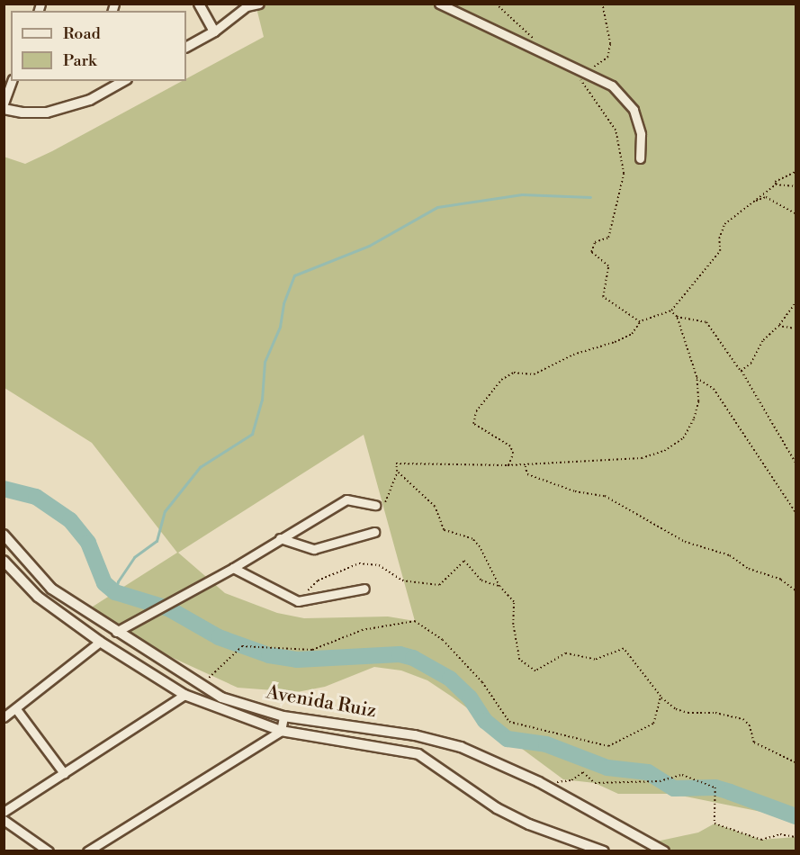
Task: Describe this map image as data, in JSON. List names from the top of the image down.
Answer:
{
  "streets": {
    "street": ["Avenida Ruiz"]
  },
  "legend": ["Road", "Park"]
}
